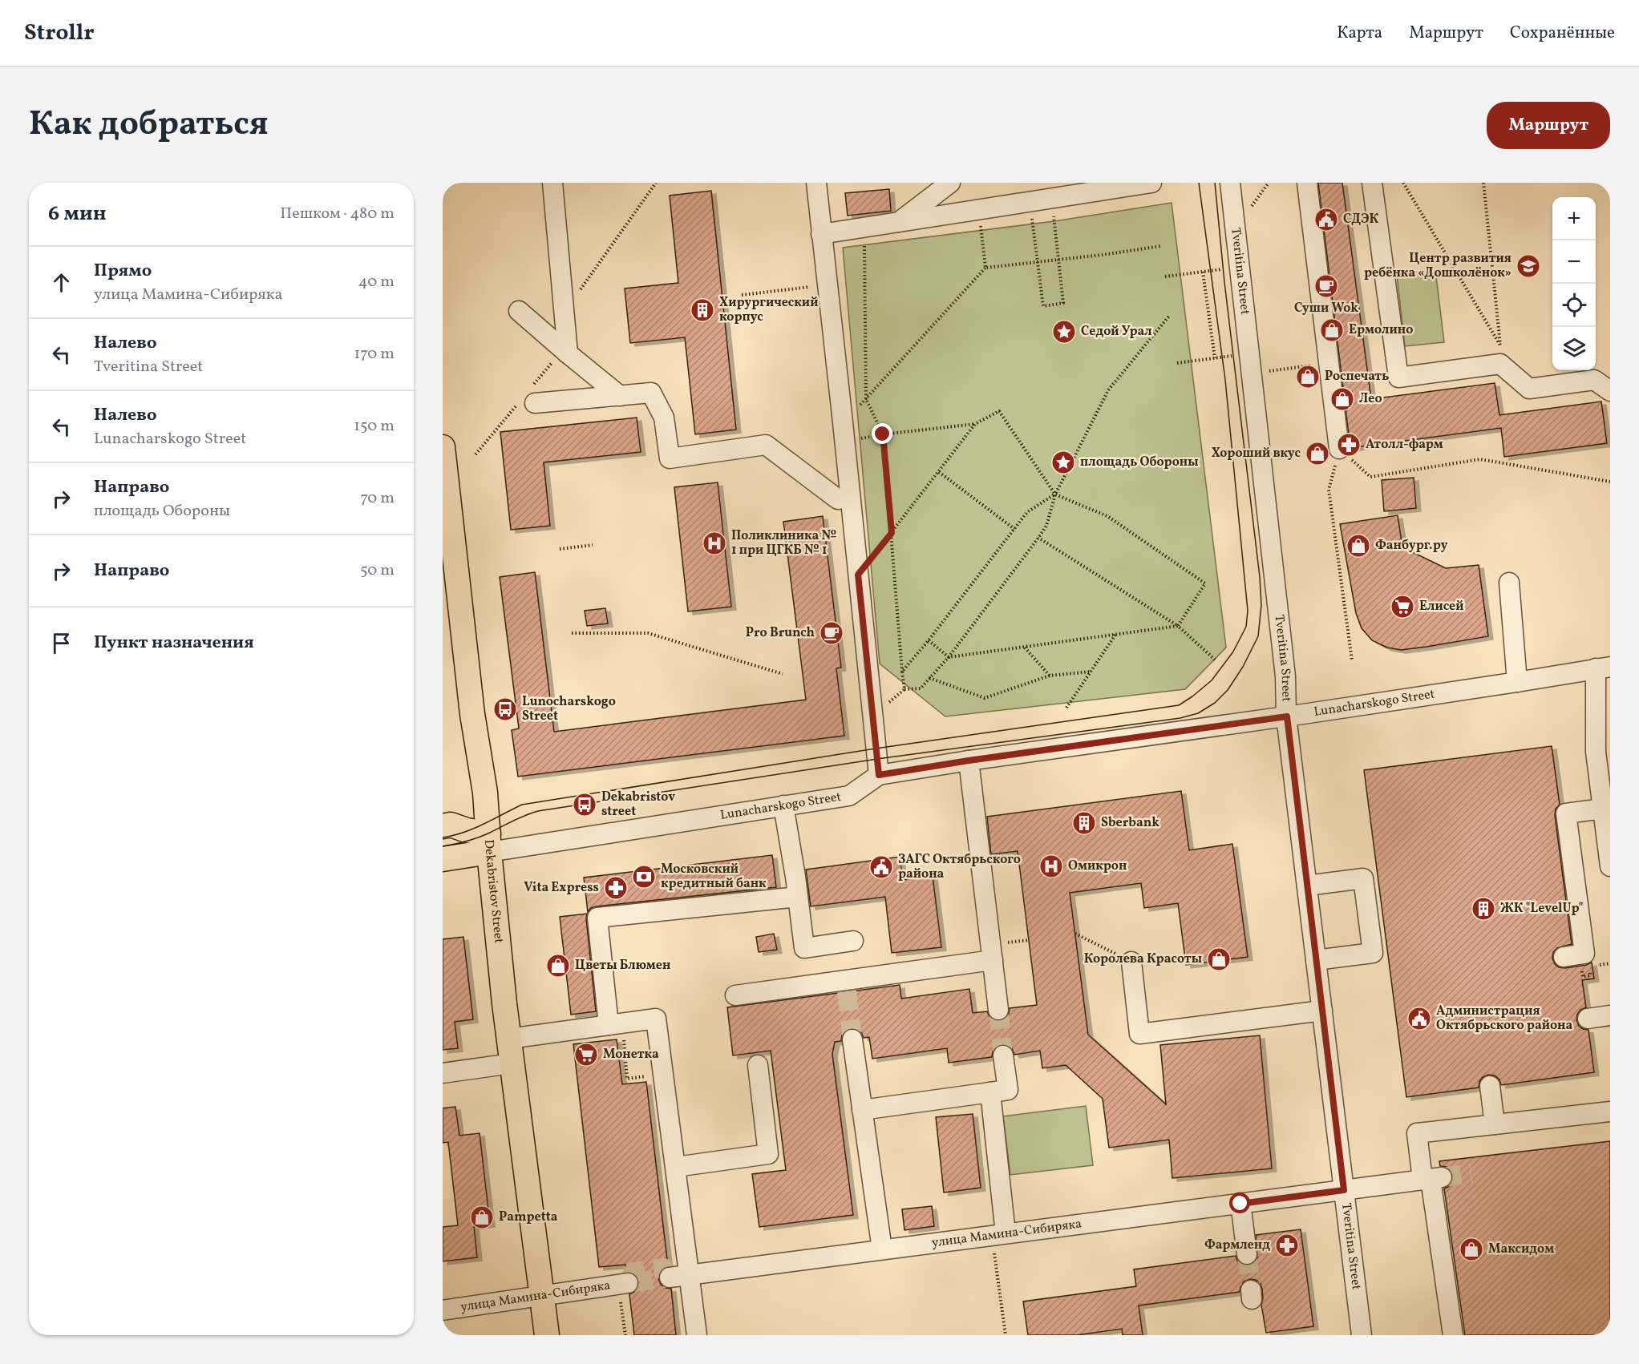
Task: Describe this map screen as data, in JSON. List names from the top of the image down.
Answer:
{
  "streets": {
    "main road": ["Dekabristov Street"],
    "street": ["Tveritina Street", "Lunacharskogo Street", "улица Мамина-Сибиряка"]
  },
  "crossings": [
    ["Tveritina Street", "Lunacharskogo Street"],
    ["Tveritina Street", "улица Мамина-Сибиряка"],
    ["Lunacharskogo Street", "Dekabristov Street"],
    ["Dekabristov Street", "улица Мамина-Сибиряка"]
  ],
  "places": {
    "public building": ["СДЭК", "ЗАГС Октябрьского района", "Администрация Октябрьского района"],
    "school or university": ["Центр развития ребёнка «Дошколёнок»"],
    "cafe": ["Суши Wok", "Pro Brunch"],
    "building": ["Хирургический корпус", "Sberbank", "ЖК \"LevelUp\""],
    "shop": [
      "Ермолино",
      "Роспечать",
      "Лео",
      "Хороший вкус",
      "Фанбург.ру",
      "Королева Красоты",
      "Цветы Блюмен",
      "Pampetta",
      "Максидом"
    ],
    "place": ["Седой Урал", "площадь Обороны"],
    "pharmacy": ["Атолл-фарм", "Vita Express", "Фармленд"],
    "hospital": ["Поликлиника № 1 при ЦГКБ № 1", "Омикрон"],
    "supermarket": ["Елисей", "Монетка"],
    "bus stop": ["Lunocharskogo Street", "Dekabristov street"],
    "bank": ["Московский кредитный банк"]
  },
  "page": {
    "header": "Strollr",
    "nav": ["Карта", "Маршрут", "Сохранённые"],
    "title": "Как добраться",
    "buttons": "Маршрут",
    "heading": ["6 мин", "Пешком · 480 m"],
    "map_buttons": ["+", "−"],
    "list": [
      ["Прямо", "улица Мамина-Сибиряка", "40 m"],
      ["Налево", "Tveritina Street", "170 m"],
      ["Налево", "Lunacharskogo Street", "150 m"],
      ["Направо", "площадь Обороны", "70 m"],
      ["Направо", "50 m"],
      "Пункт назначения"
    ]
  }
}
